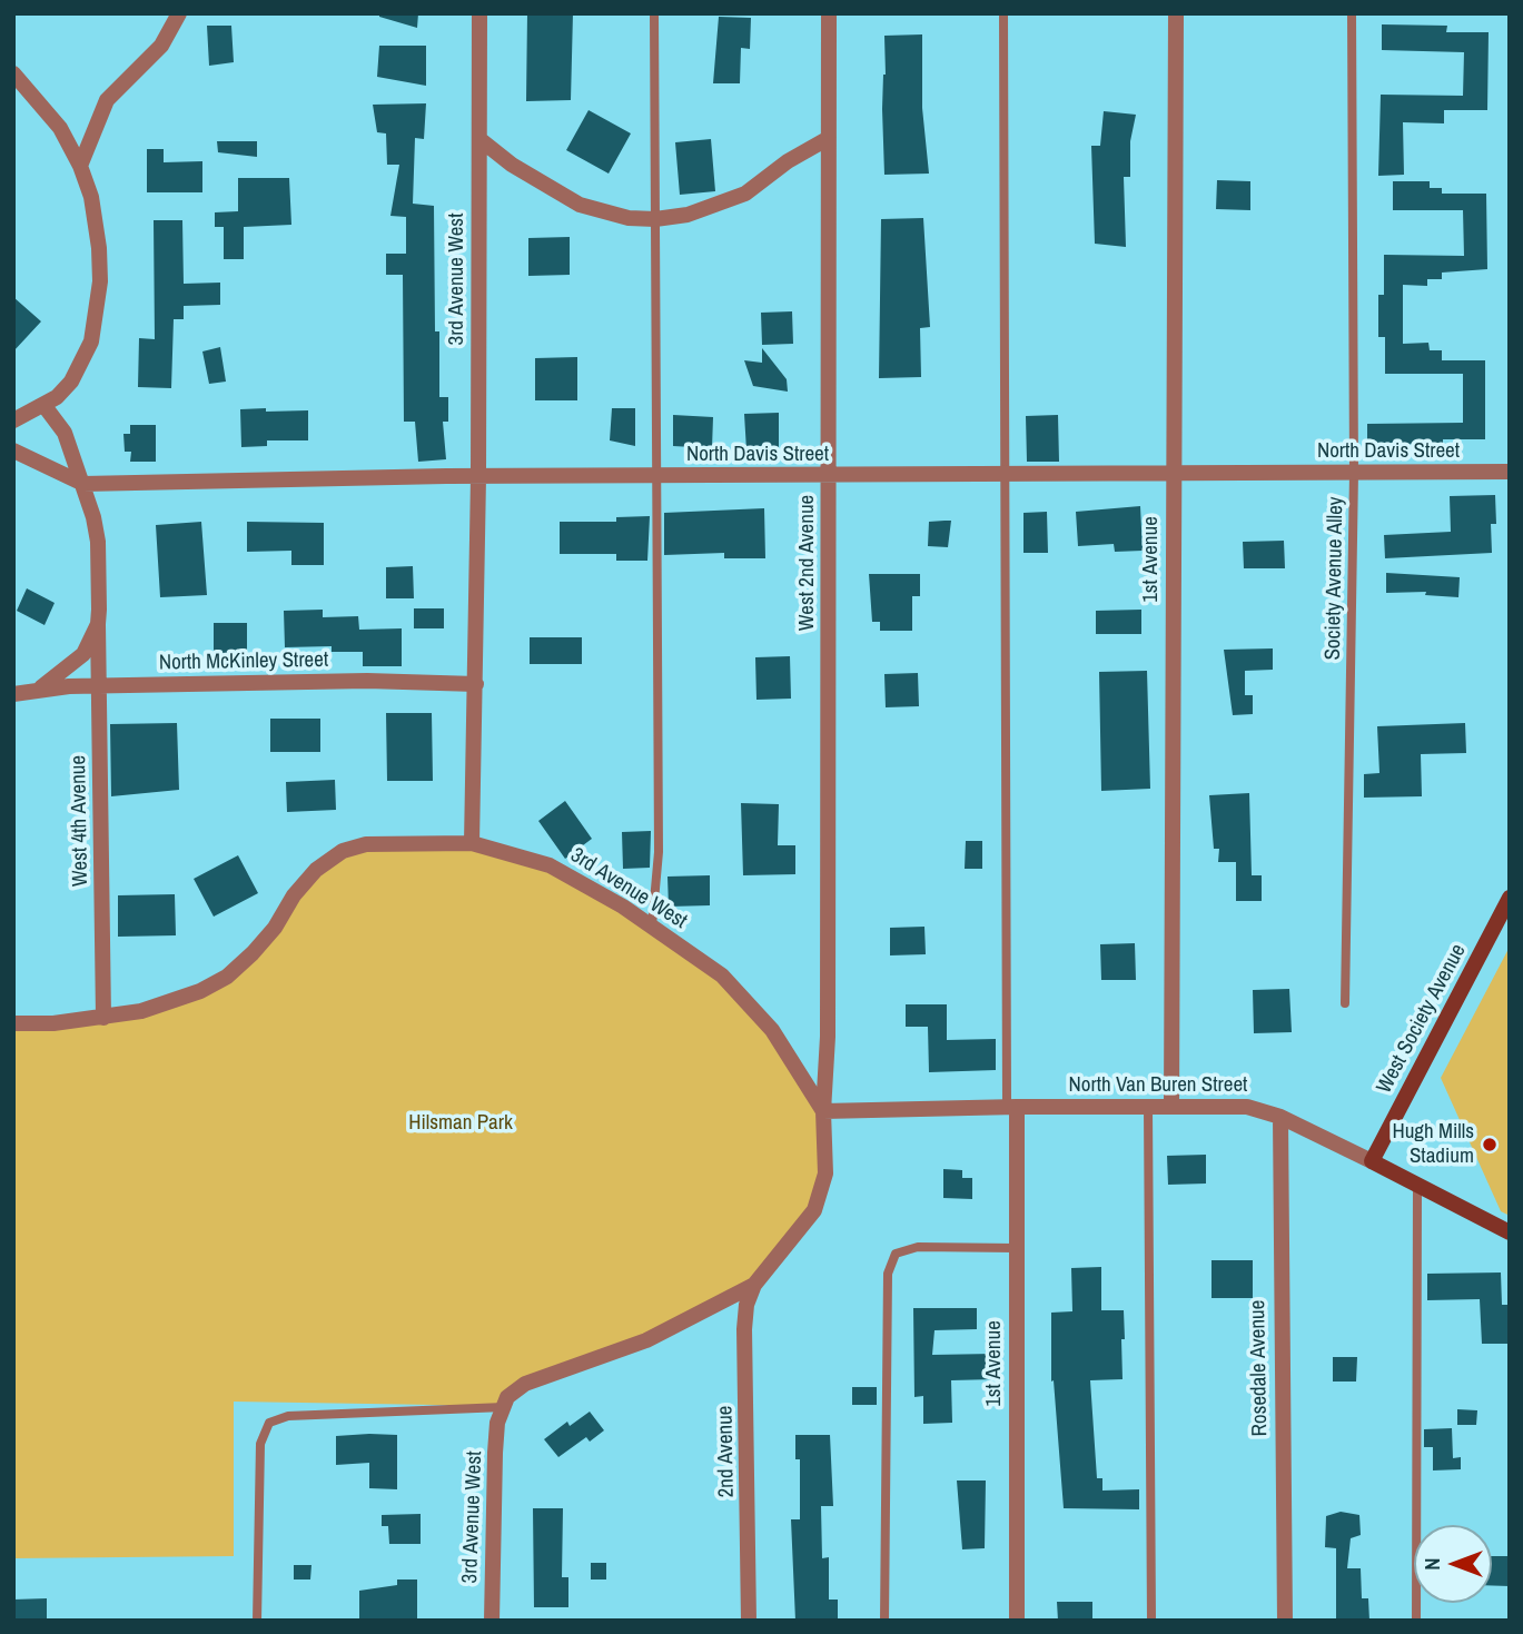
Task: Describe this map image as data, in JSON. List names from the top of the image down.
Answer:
{
  "streets": {
    "street": [
      "3rd Avenue West",
      "North Davis Street",
      "1st Avenue",
      "West 2nd Avenue",
      "North McKinley Street",
      "West 4th Avenue",
      "West Society Avenue",
      "North Van Buren Street",
      "Rosedale Avenue",
      "2nd Avenue"
    ],
    "lane": ["Society Avenue Alley"]
  },
  "crossings": [
    ["3rd Avenue West", "North Davis Street"],
    ["3rd Avenue West", "West 2nd Avenue"],
    ["3rd Avenue West", "North McKinley Street"],
    ["3rd Avenue West", "North Van Buren Street"],
    ["North Davis Street", "1st Avenue"],
    ["North Davis Street", "West 2nd Avenue"],
    ["North Davis Street", "Society Avenue Alley"],
    ["North Davis Street", "West 4th Avenue"],
    ["1st Avenue", "North Van Buren Street"],
    ["West 2nd Avenue", "North Van Buren Street"],
    ["North McKinley Street", "West 4th Avenue"],
    ["West Society Avenue", "North Van Buren Street"],
    ["North Van Buren Street", "Rosedale Avenue"]
  ],
  "parks": ["Hilsman Park"],
  "places": ["Hugh Mills Stadium"],
  "north": "left"
}
